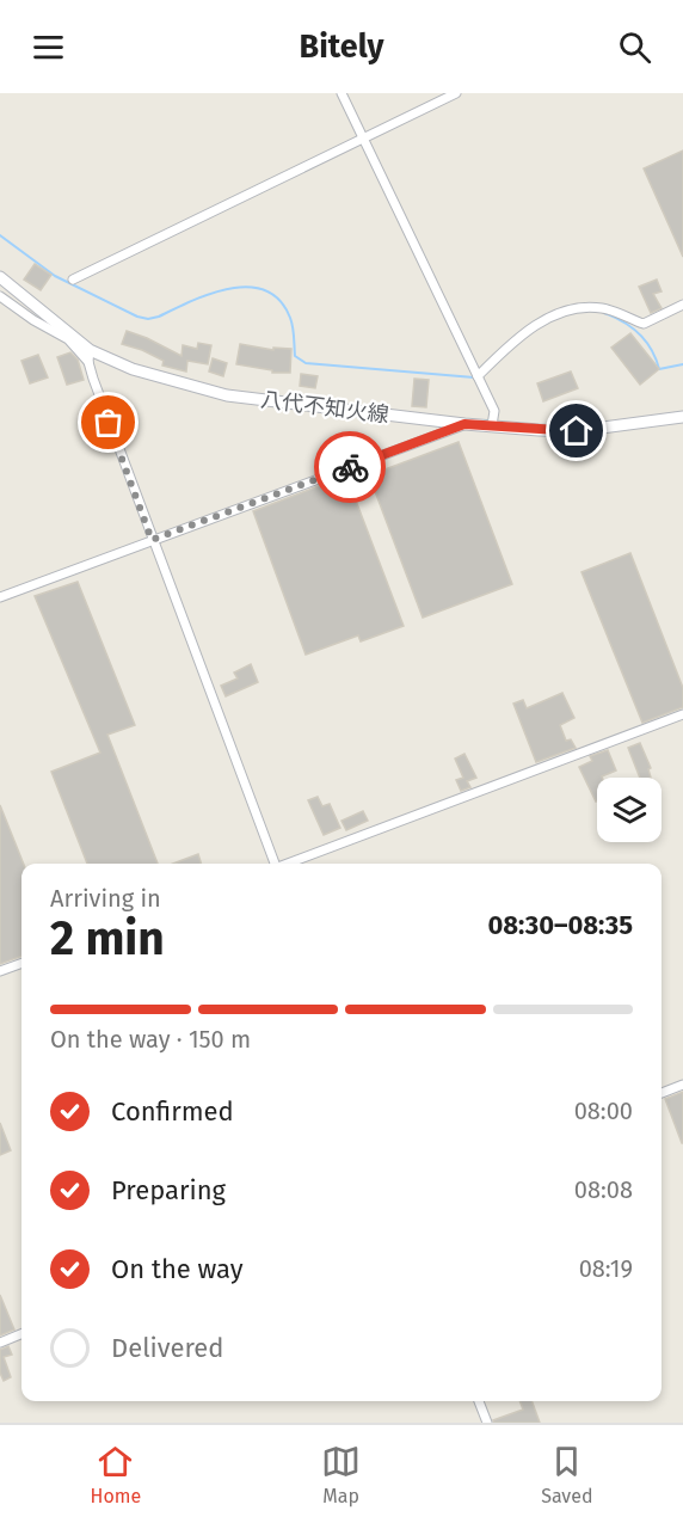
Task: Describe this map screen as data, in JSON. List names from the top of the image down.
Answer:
{
  "streets": {
    "main road": ["八代不知火線"]
  },
  "page": {
    "header": "Bitely",
    "heading": ["2 min", "Arriving in", "08:30–08:35"],
    "bar": "On the way · 150 m",
    "list": [
      ["Confirmed", "08:00"],
      ["Preparing", "08:08"],
      ["On the way", "08:19"],
      "Delivered"
    ],
    "tabs": ["Home", "Map", "Saved"]
  }
}
